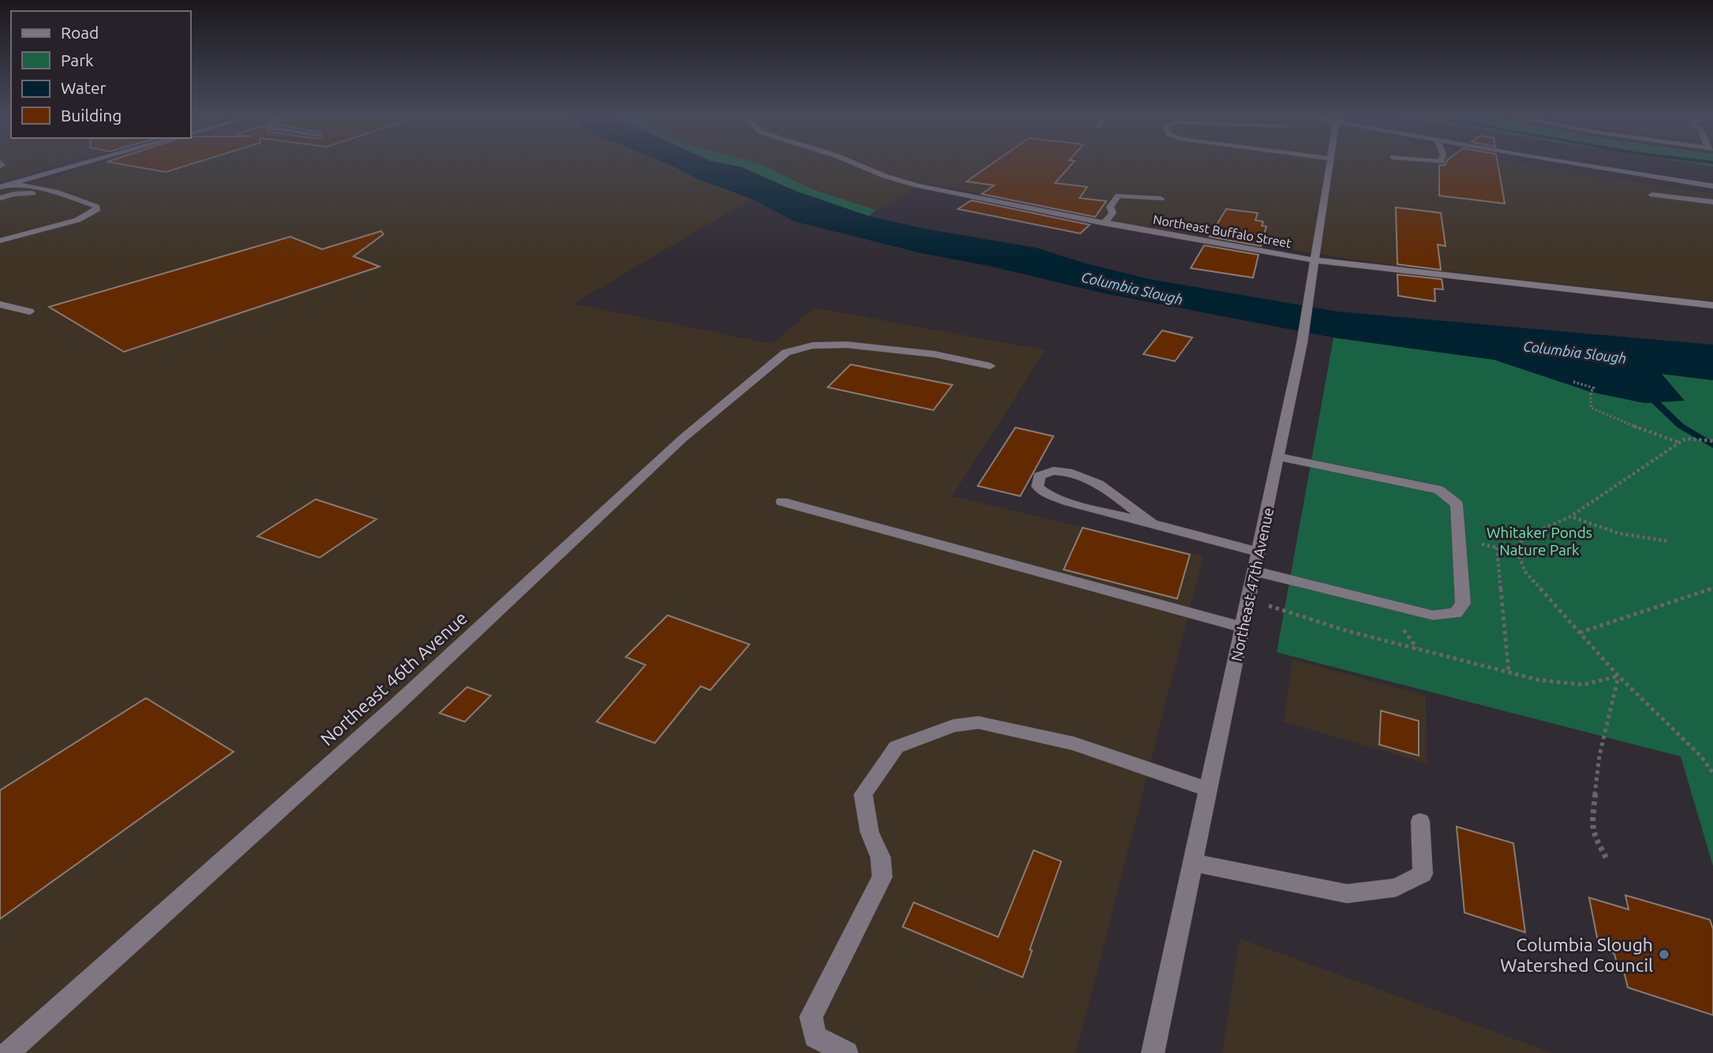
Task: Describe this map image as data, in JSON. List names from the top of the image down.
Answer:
{
  "streets": {
    "street": ["Northeast Buffalo Street", "Northeast 47th Avenue", "Northeast 46th Avenue"]
  },
  "crossings": [
    ["Northeast Buffalo Street", "Northeast 47th Avenue"]
  ],
  "water": ["Columbia Slough"],
  "parks": ["Whitaker Ponds Nature Park"],
  "places": ["Columbia Slough Watershed Council"],
  "legend": [
    "Road",
    "Park",
    "Water",
    "Building"
  ]
}
